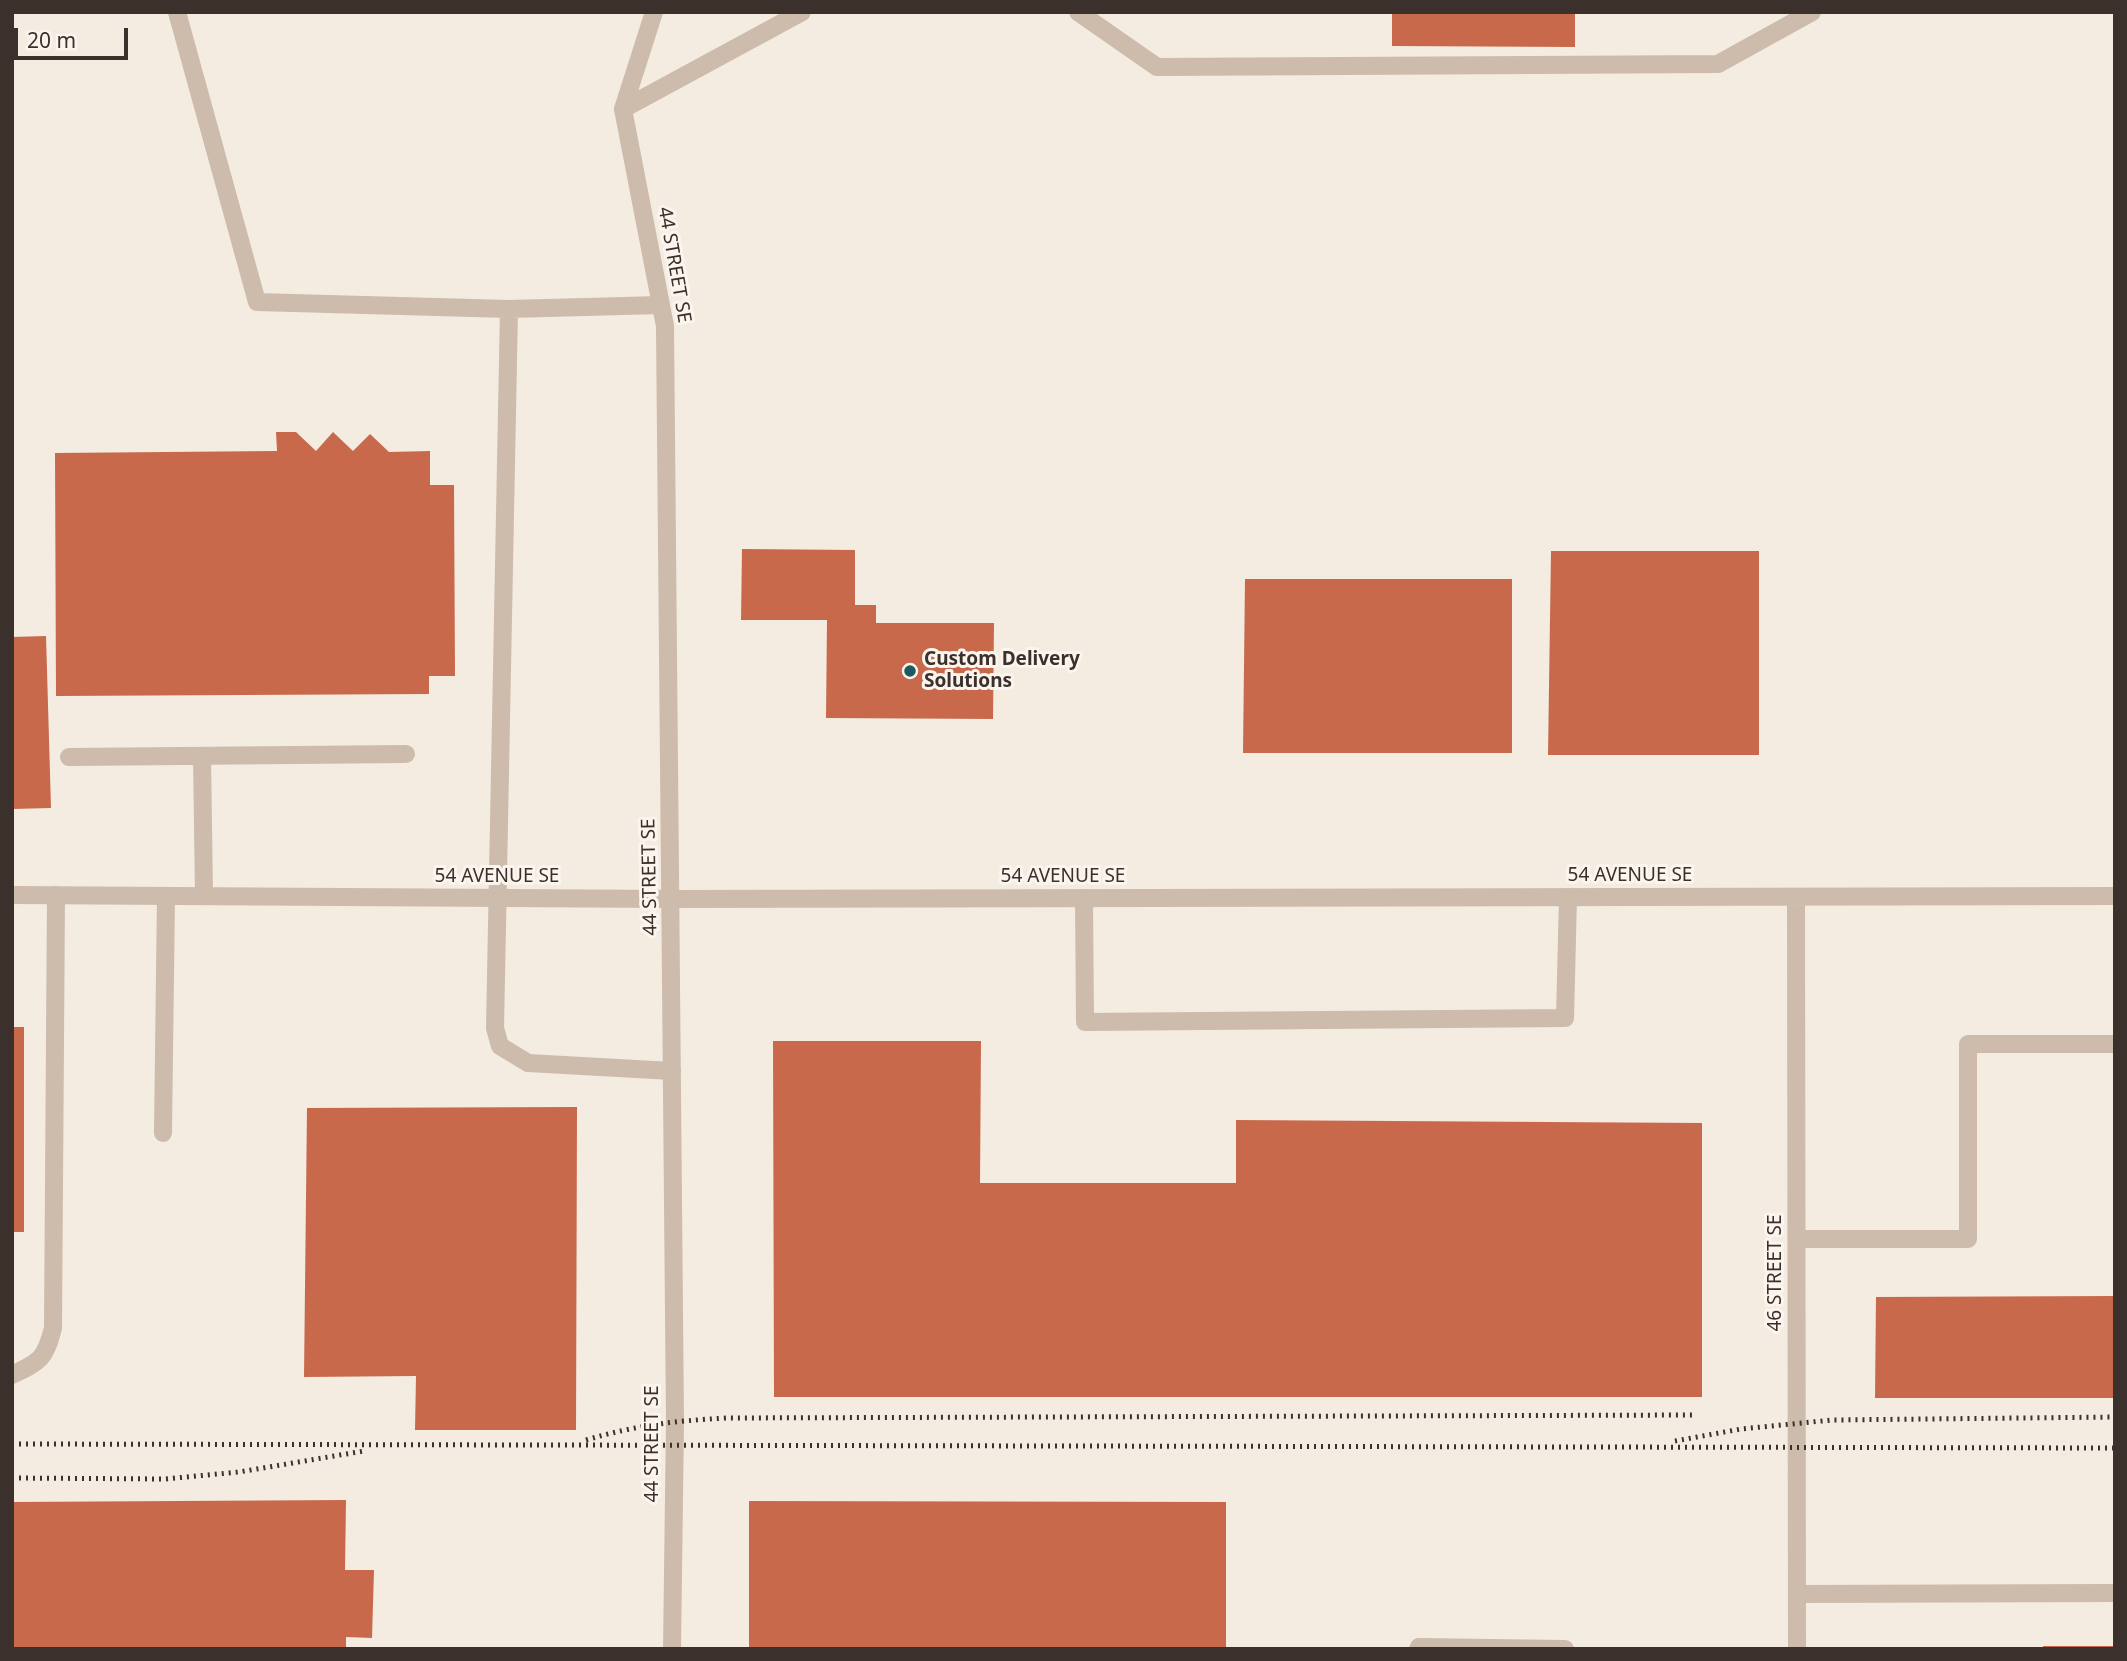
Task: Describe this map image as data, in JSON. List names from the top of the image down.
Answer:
{
  "streets": {
    "street": ["44 STREET SE", "54 AVENUE SE", "46 STREET SE"]
  },
  "crossings": [
    ["44 STREET SE", "54 AVENUE SE"],
    ["54 AVENUE SE", "46 STREET SE"]
  ],
  "places": ["Custom Delivery Solutions"],
  "scale_bar": "20 m"
}
